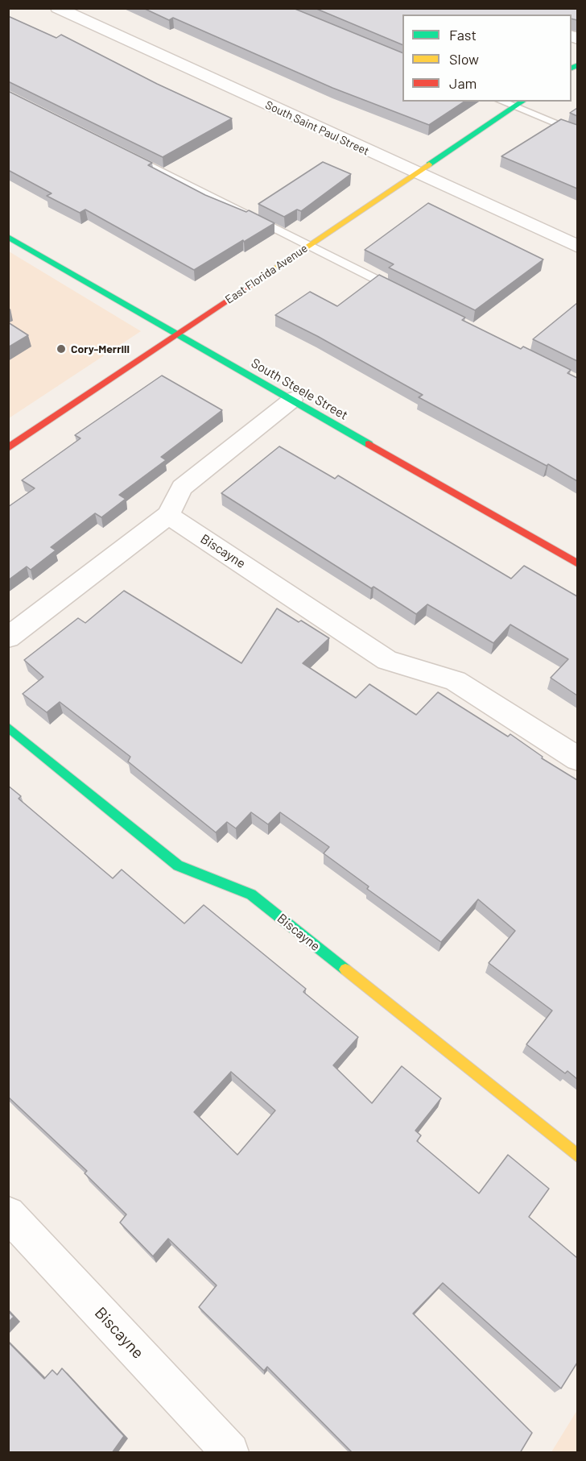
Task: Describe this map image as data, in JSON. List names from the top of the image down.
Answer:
{
  "streets": {
    "street": [
      "South Saint Paul Street",
      "East Florida Avenue",
      "South Steele Street",
      "Biscayne"
    ]
  },
  "crossings": [
    ["South Saint Paul Street", "East Florida Avenue"],
    ["East Florida Avenue", "South Steele Street"]
  ],
  "places": ["Cory-Merrill"],
  "legend": ["Fast", "Slow", "Jam"]
}
